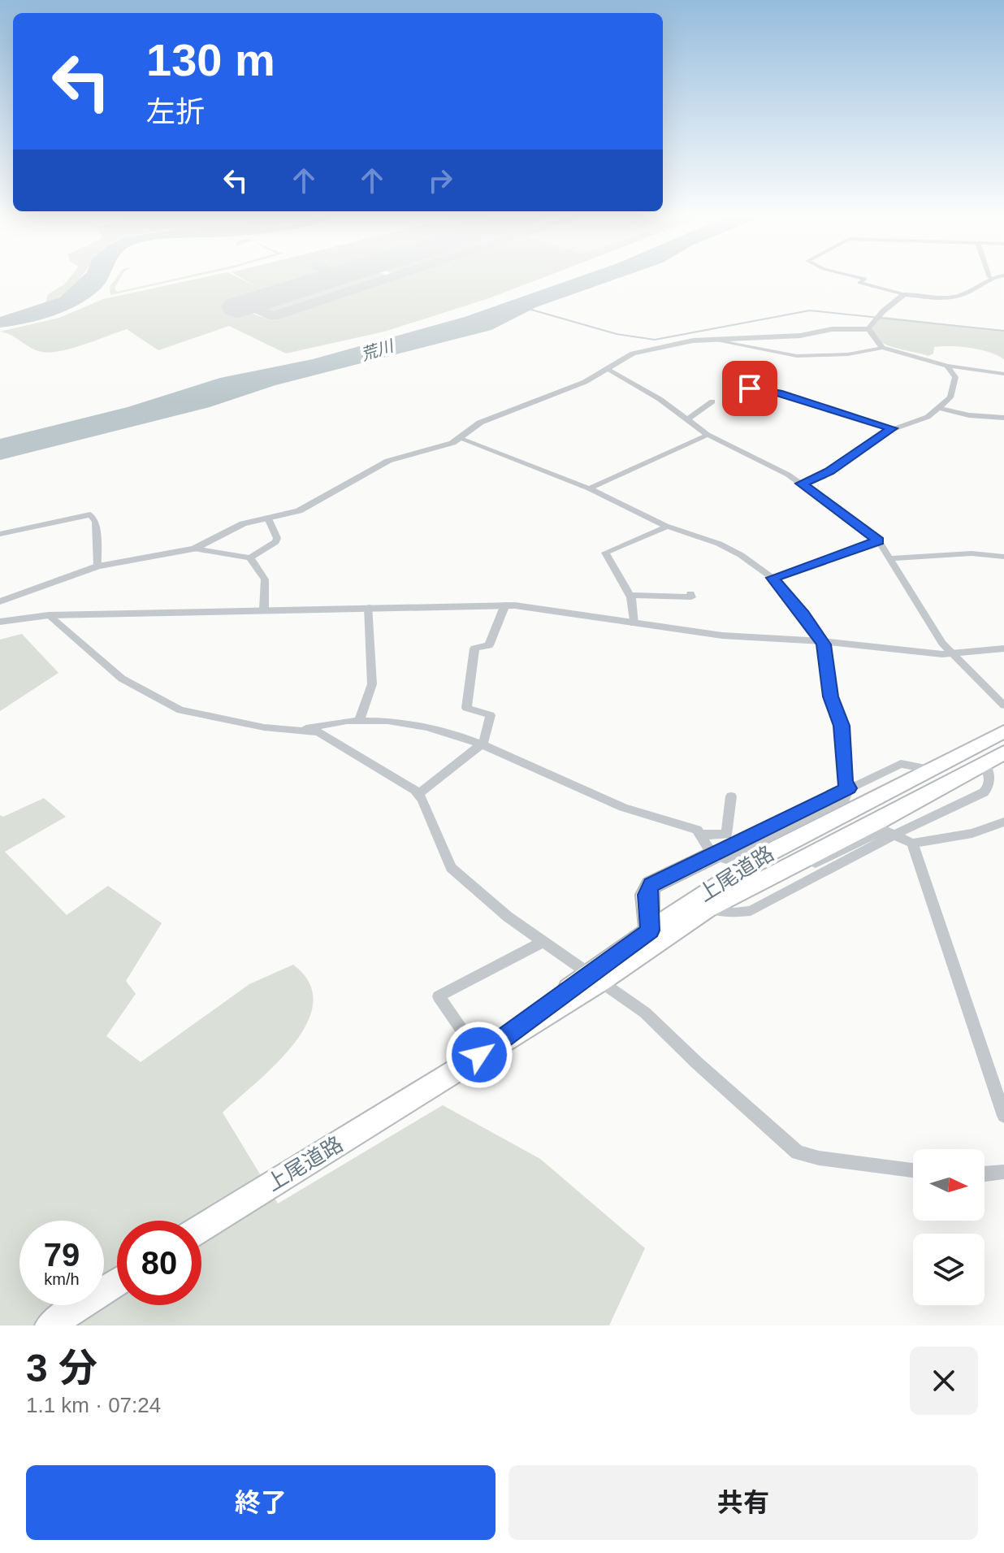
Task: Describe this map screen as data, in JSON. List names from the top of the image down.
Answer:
{
  "streets": {
    "highway": ["上尾道路"]
  },
  "water": ["荒川"],
  "north": "right",
  "page": {
    "turn": ["130 m", "左折"],
    "speed": "79 km/h",
    "limit": "80",
    "heading": ["3 分", "1.1 km · 07:24"],
    "buttons": ["終了", "共有"]
  }
}
